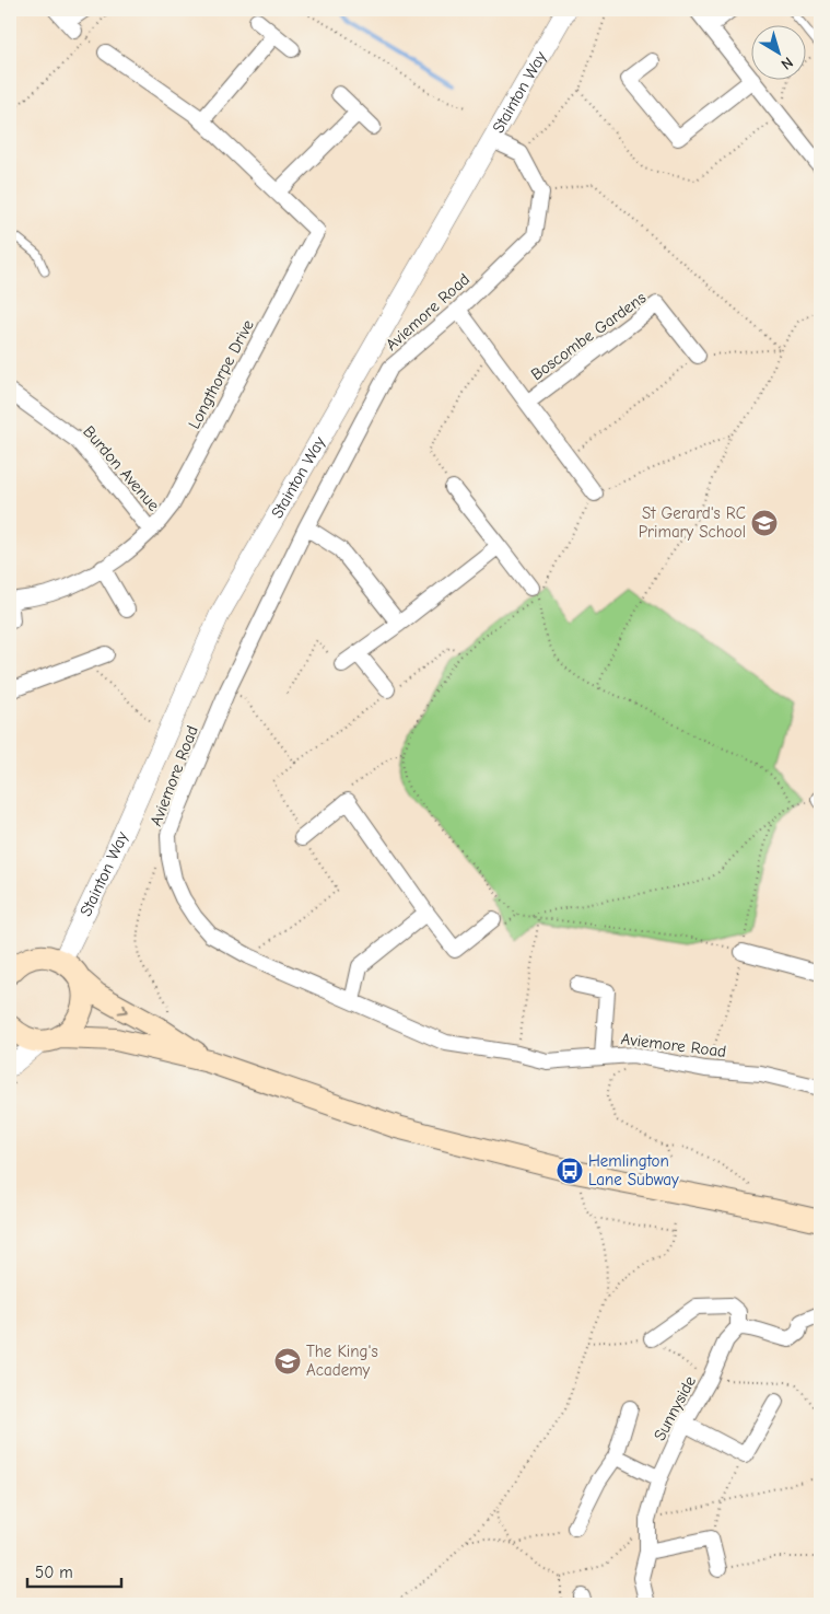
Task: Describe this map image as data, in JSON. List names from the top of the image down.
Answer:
{
  "streets": {
    "street": [
      "Stainton Way",
      "Aviemore Road",
      "Boscombe Gardens",
      "Longthorpe Drive",
      "Burdon Avenue",
      "Sunnyside"
    ]
  },
  "crossings": [
    ["Aviemore Road", "Boscombe Gardens"],
    ["Longthorpe Drive", "Burdon Avenue"]
  ],
  "places": {
    "school or university": ["St Gerard's RC Primary School", "The King's Academy"],
    "bus stop": ["Hemlington Lane Subway"]
  },
  "scale_bar": "50 m",
  "north": "bottom right"
}
